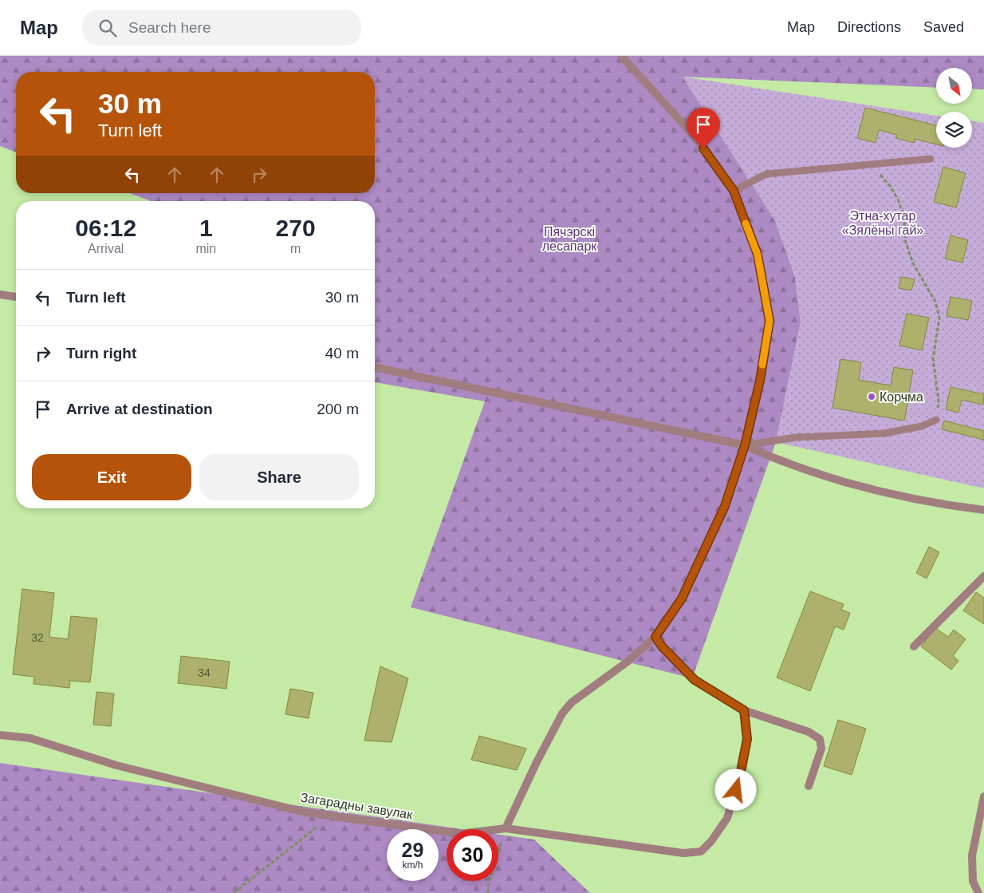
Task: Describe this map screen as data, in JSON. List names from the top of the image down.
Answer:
{
  "streets": {
    "street": ["Загарадны завулак"]
  },
  "parks": ["Этна-хутар «Зялёны гай»", "Пячэрскі лесапарк"],
  "places": ["Корчма"],
  "house_numbers": ["32", "34"],
  "north": "bottom right",
  "page": {
    "header": "Map",
    "search": "Search here",
    "nav": ["Map", "Directions", "Saved"],
    "turn": ["30 m", "Turn left"],
    "eta": [
      "06:12",
      "Arrival",
      "1",
      "min",
      "270",
      "m"
    ],
    "list": [
      {
        "name": "Turn left",
        "value": "30 m"
      },
      {
        "name": "Turn right",
        "value": "40 m"
      },
      {
        "name": "Arrive at destination",
        "value": "200 m"
      }
    ],
    "buttons": ["Exit", "Share"],
    "speed": "29 km/h",
    "limit": "30"
  }
}
